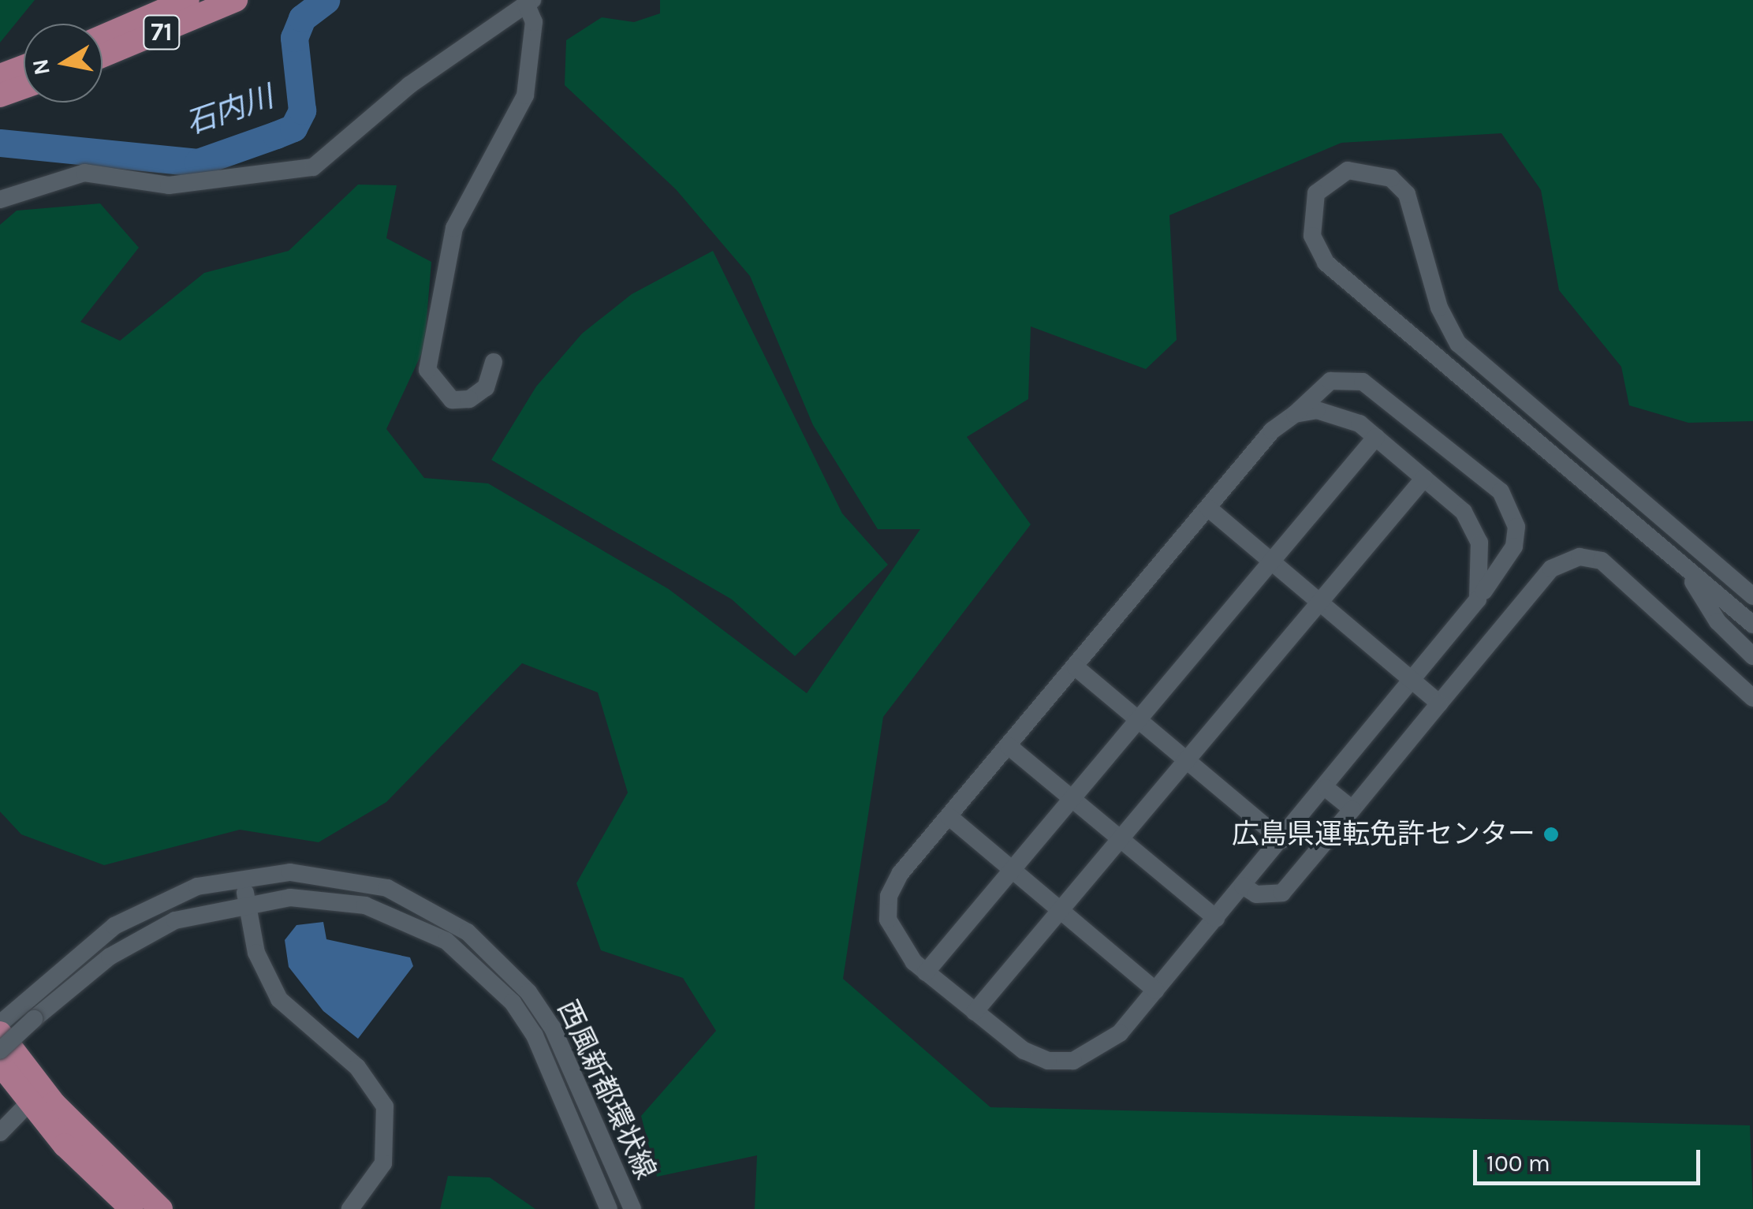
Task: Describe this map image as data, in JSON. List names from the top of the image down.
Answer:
{
  "streets": {
    "main road": ["71"],
    "street": ["西風新都環状線"]
  },
  "water": ["石内川"],
  "places": ["広島県運転免許センター"],
  "scale_bar": "100 m",
  "north": "left"
}
